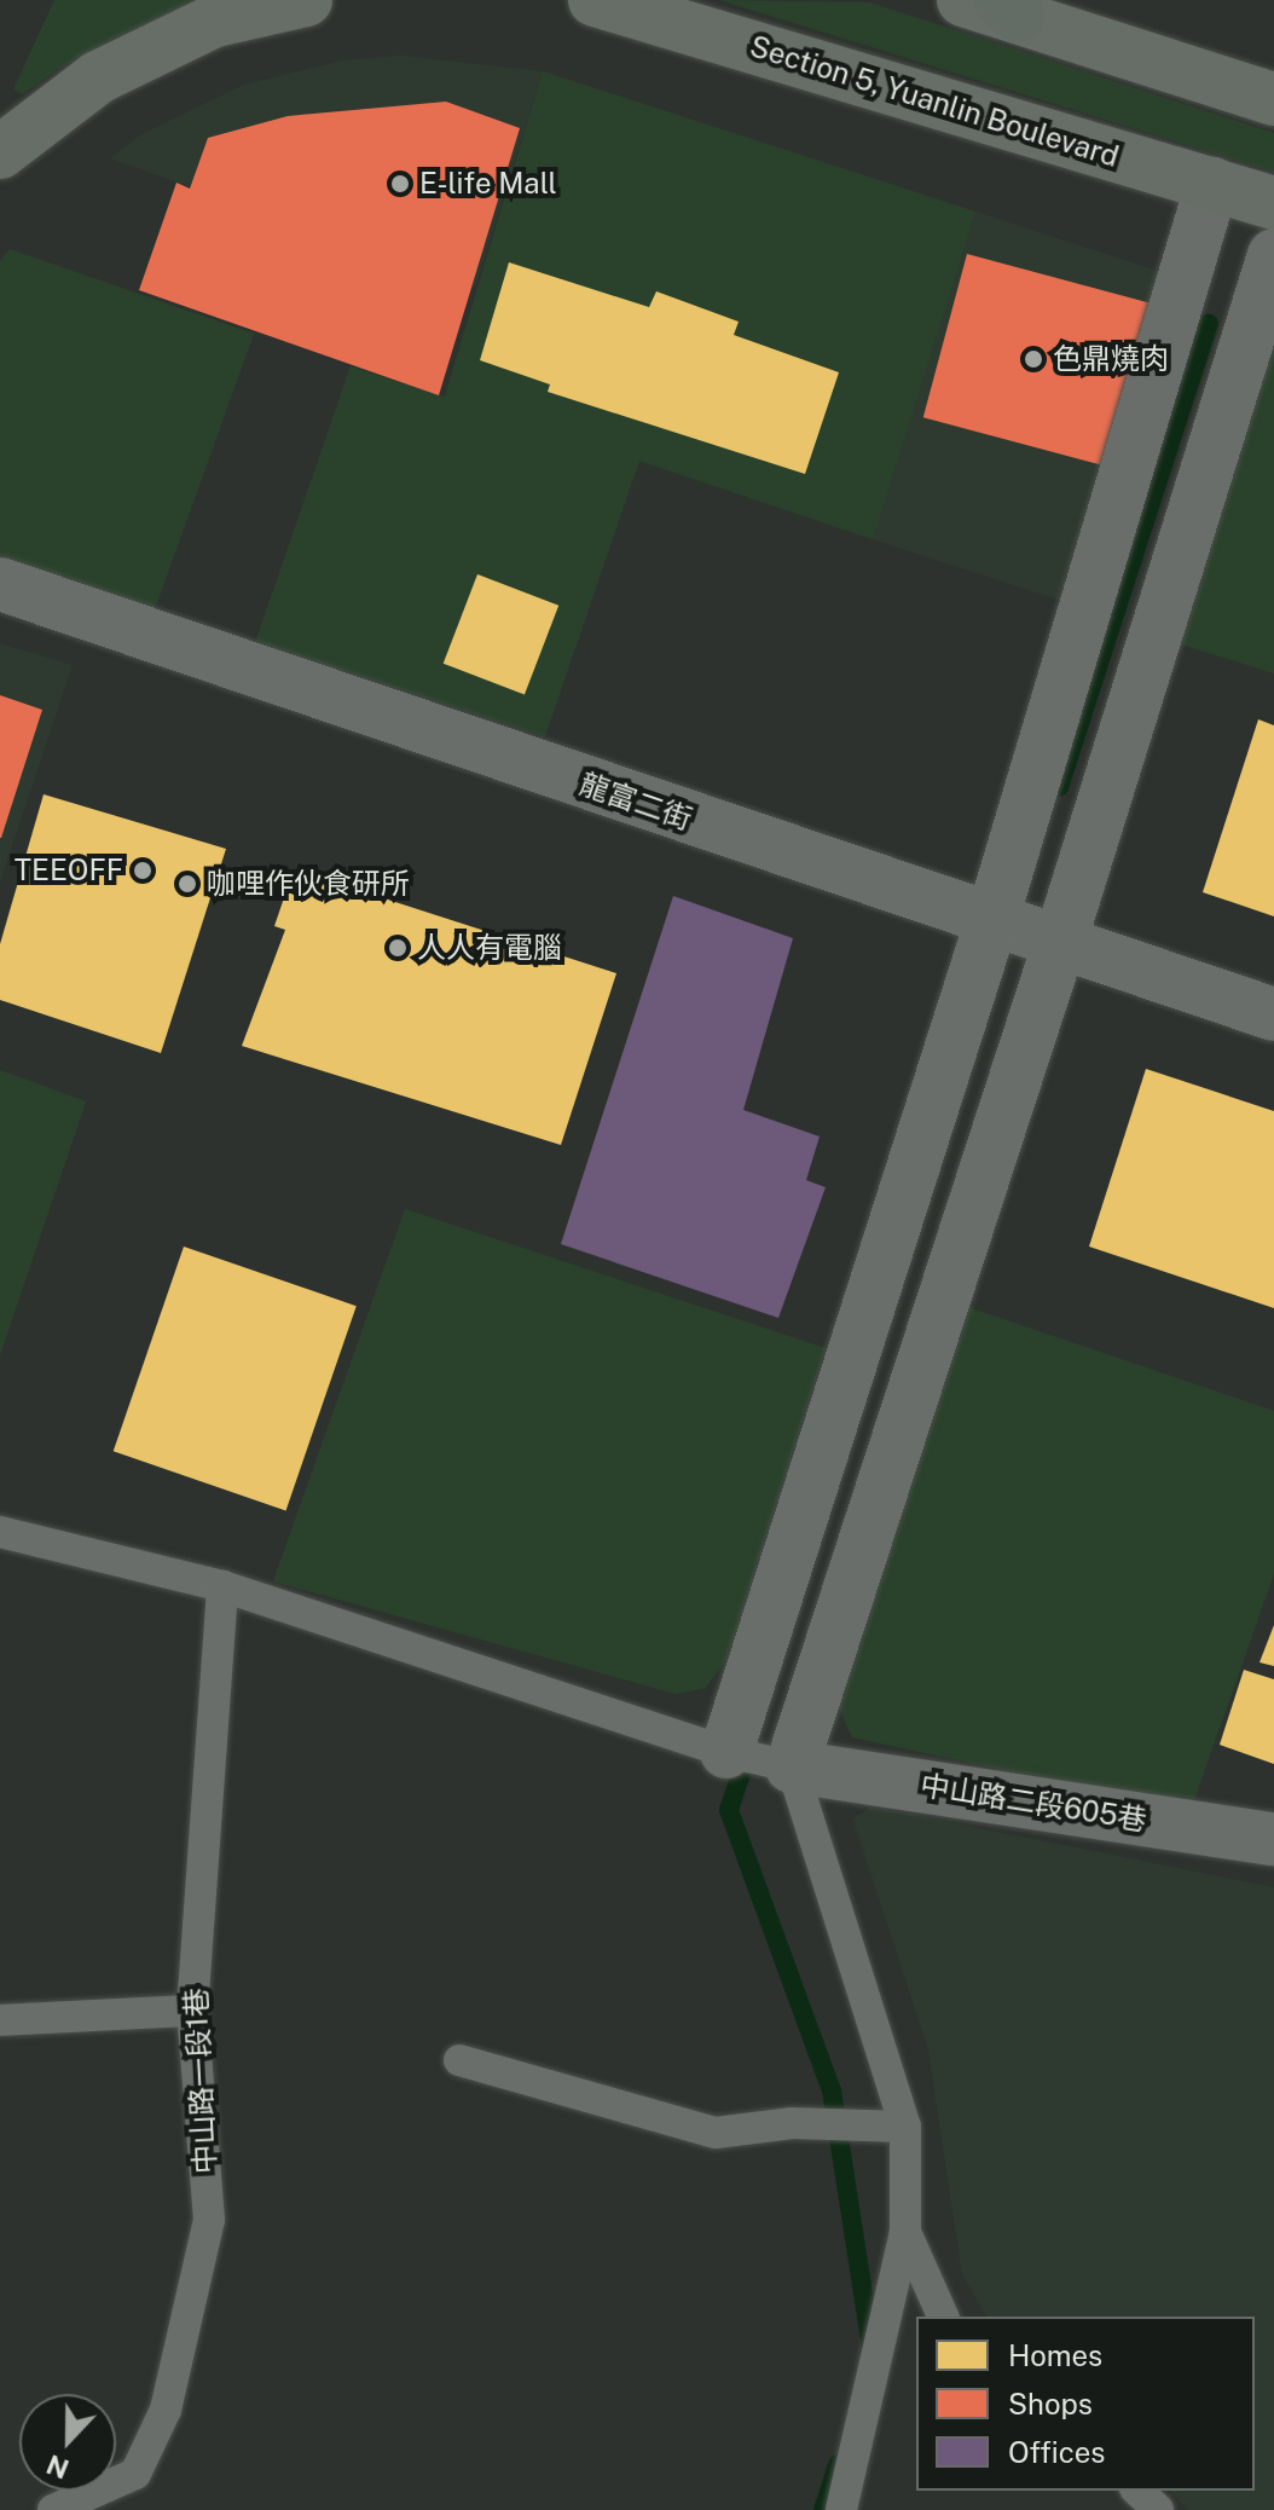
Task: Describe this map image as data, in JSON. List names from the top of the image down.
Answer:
{
  "streets": {
    "main road": ["Section 5, Yuanlin Boulevard"],
    "street": ["龍富二街", "中山路二段605巷"],
    "lane": ["中山路一段1巷"]
  },
  "places": [
    "E-life Mall",
    "色鼎燒肉",
    "TEEOFF",
    "咖哩作伙食研所",
    "人人有電腦"
  ],
  "legend": ["Homes", "Shops", "Offices"],
  "north": "bottom"
}
